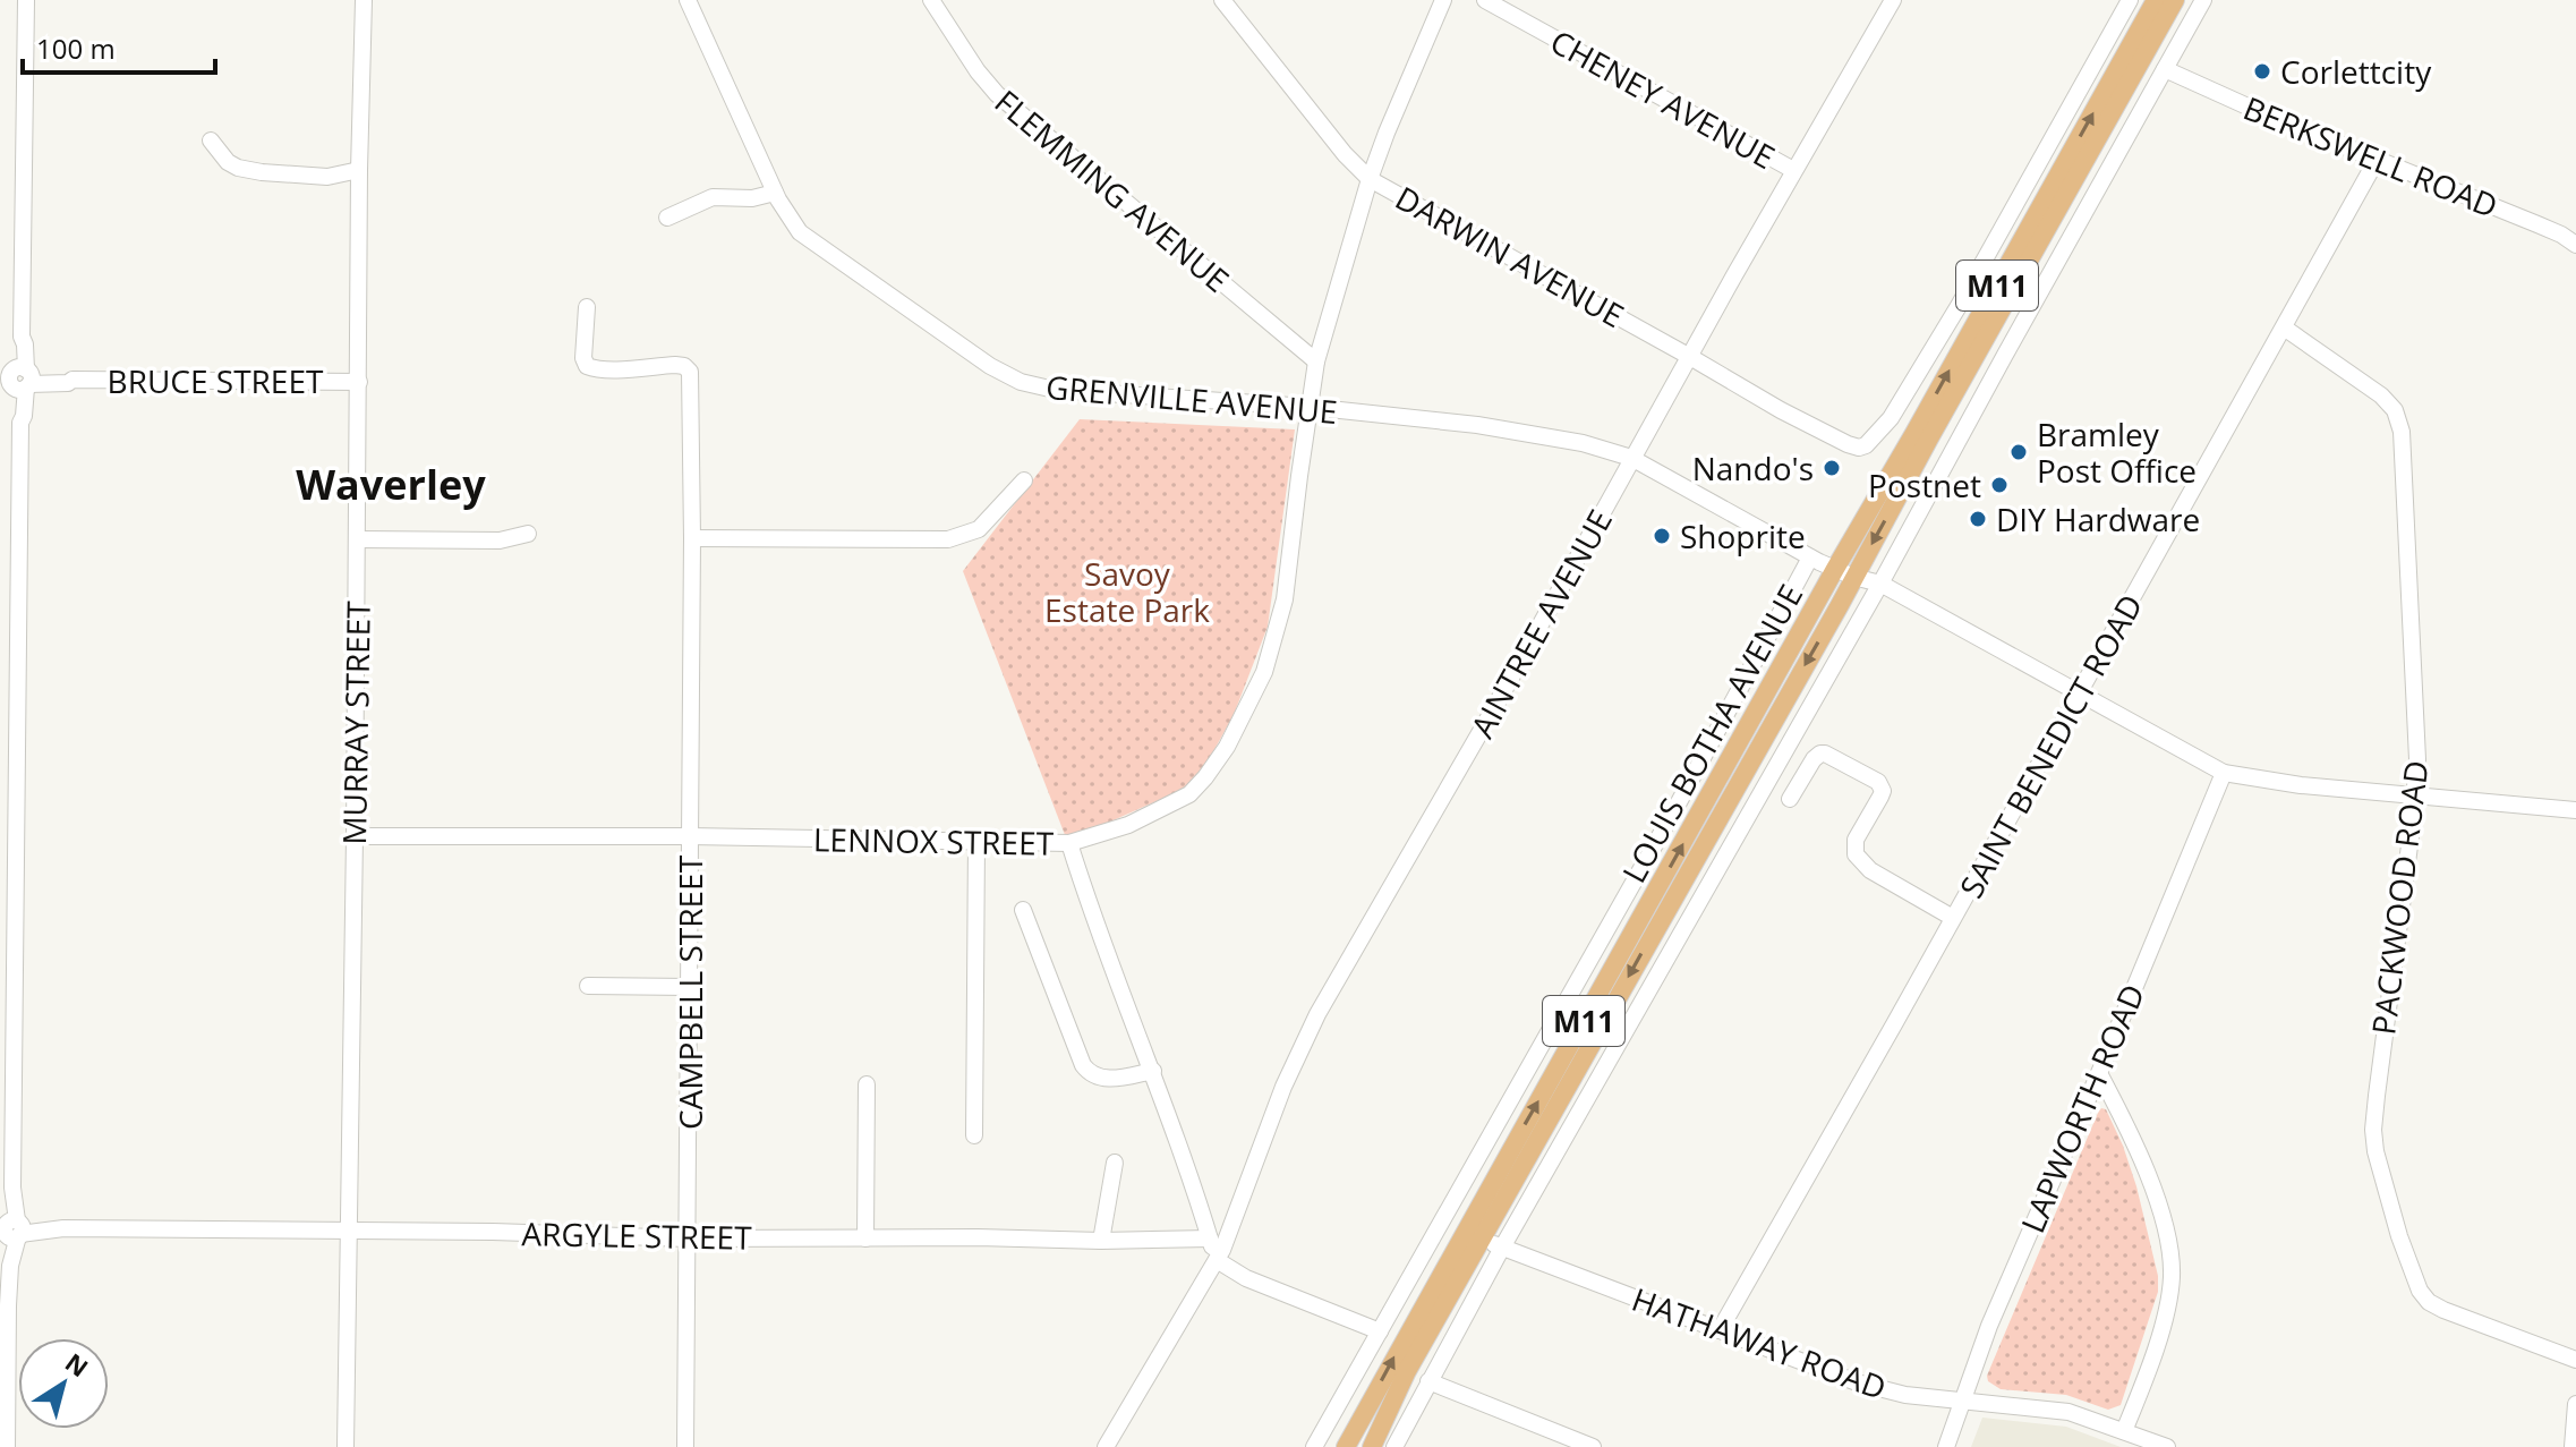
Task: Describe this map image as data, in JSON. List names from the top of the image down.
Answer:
{
  "streets": {
    "main road": ["M11", "LOUIS BOTHA AVENUE"],
    "street": [
      "CHENEY AVENUE",
      "BERKSWELL ROAD",
      "FLEMMING AVENUE",
      "DARWIN AVENUE",
      "BRUCE STREET",
      "GRENVILLE AVENUE",
      "AINTREE AVENUE",
      "MURRAY STREET",
      "SAINT BENEDICT ROAD",
      "LENNOX STREET",
      "PACKWOOD ROAD",
      "CAMPBELL STREET",
      "LAPWORTH ROAD",
      "ARGYLE STREET",
      "HATHAWAY ROAD"
    ]
  },
  "crossings": [
    ["CHENEY AVENUE", "AINTREE AVENUE"],
    ["BERKSWELL ROAD", "SAINT BENEDICT ROAD"],
    ["DARWIN AVENUE", "AINTREE AVENUE"],
    ["BRUCE STREET", "MURRAY STREET"],
    ["GRENVILLE AVENUE", "AINTREE AVENUE"],
    ["GRENVILLE AVENUE", "LOUIS BOTHA AVENUE"],
    ["GRENVILLE AVENUE", "SAINT BENEDICT ROAD"],
    ["GRENVILLE AVENUE", "PACKWOOD ROAD"],
    ["GRENVILLE AVENUE", "LAPWORTH ROAD"],
    ["AINTREE AVENUE", "LENNOX STREET"],
    ["MURRAY STREET", "LENNOX STREET"],
    ["MURRAY STREET", "ARGYLE STREET"],
    ["LOUIS BOTHA AVENUE", "HATHAWAY ROAD"],
    ["SAINT BENEDICT ROAD", "PACKWOOD ROAD"],
    ["SAINT BENEDICT ROAD", "HATHAWAY ROAD"],
    ["LENNOX STREET", "CAMPBELL STREET"],
    ["LENNOX STREET", "ARGYLE STREET"],
    ["CAMPBELL STREET", "ARGYLE STREET"],
    ["LAPWORTH ROAD", "HATHAWAY ROAD"]
  ],
  "districts": ["Waverley"],
  "parks": ["Savoy Estate Park"],
  "places": [
    "Corlettcity",
    "Bramley Post Office",
    "Nando's",
    "Postnet",
    "DIY Hardware",
    "Shoprite"
  ],
  "scale_bar": "100 m",
  "north": "top right"
}
